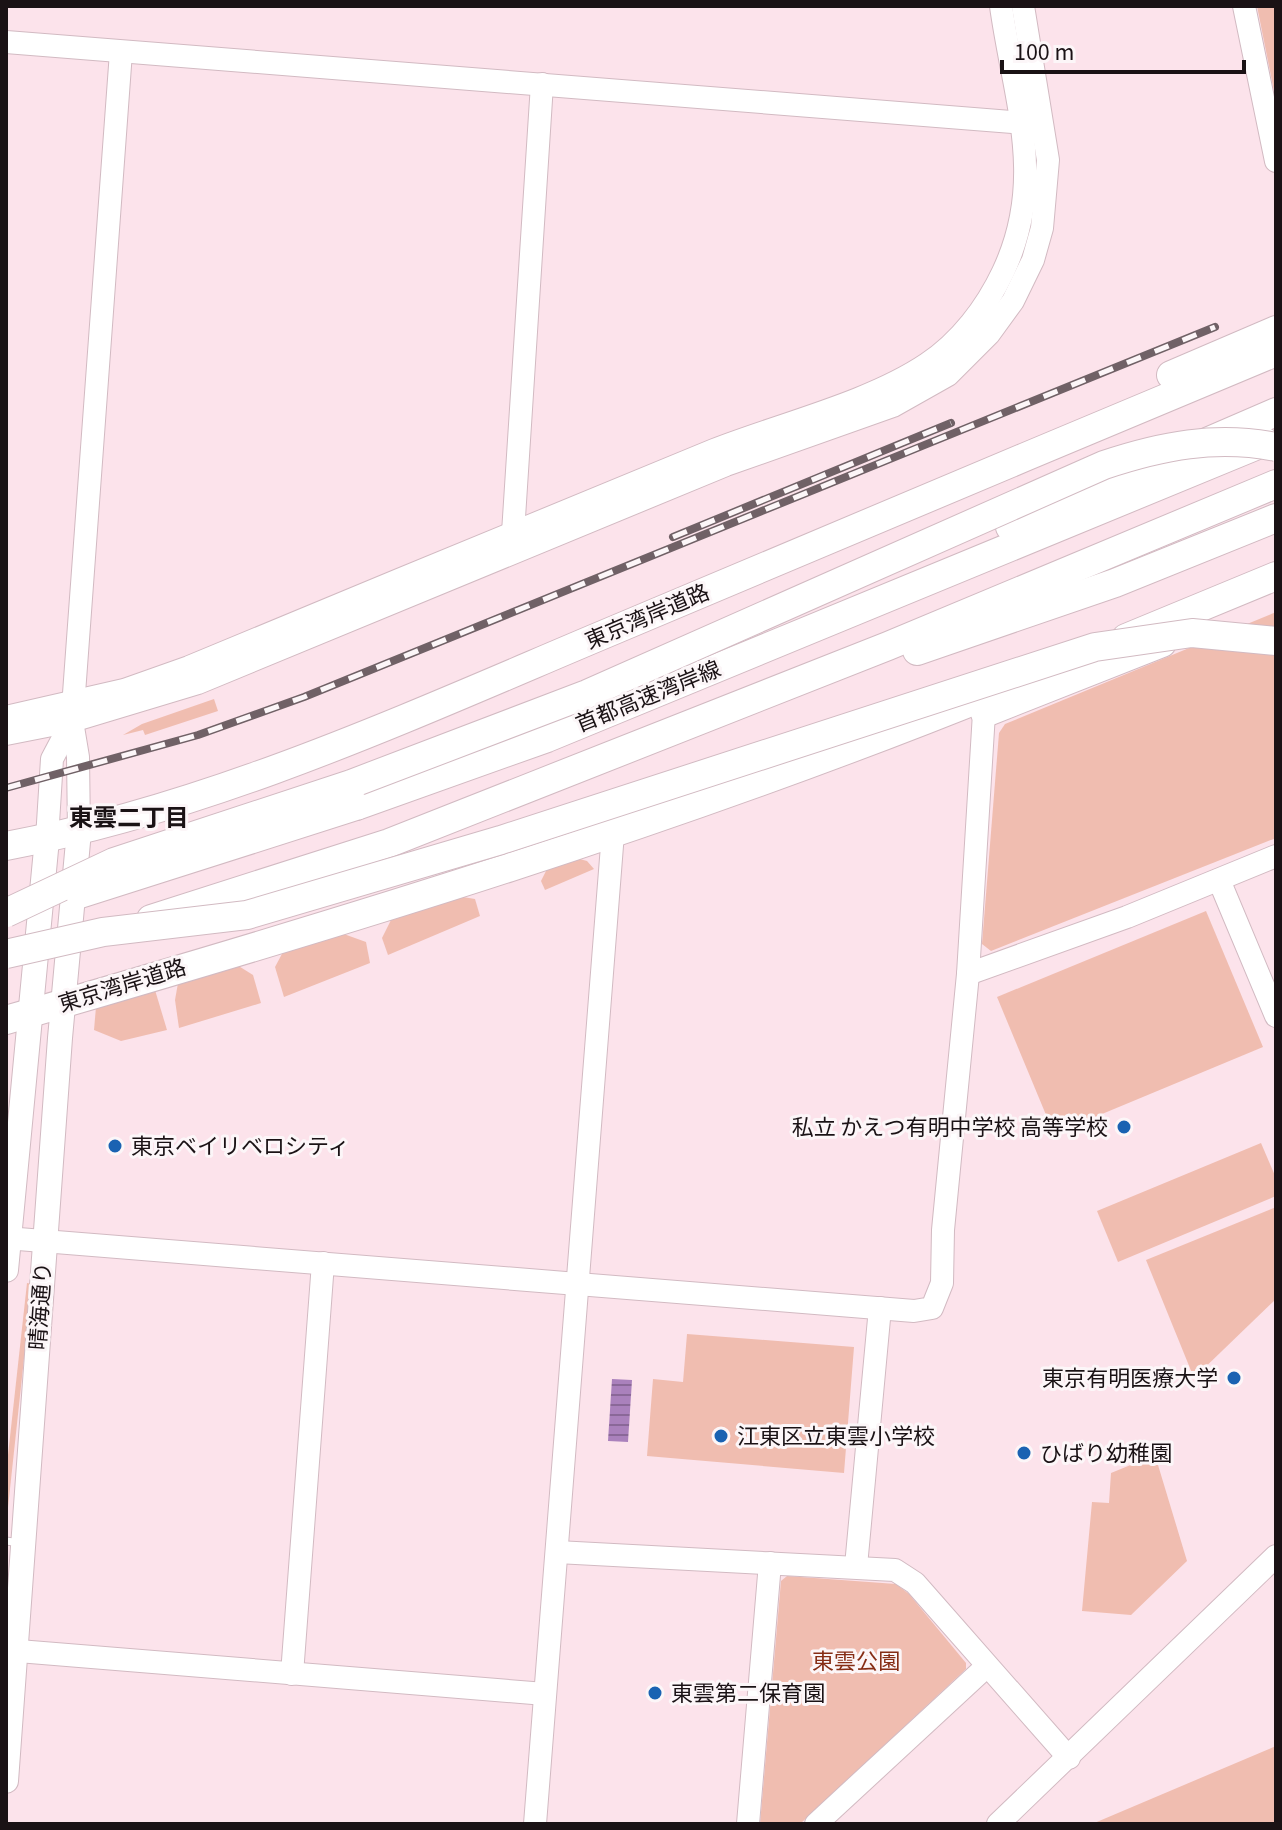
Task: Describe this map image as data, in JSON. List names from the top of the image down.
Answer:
{
  "streets": {
    "highway": ["東京湾岸道路", "首都高速湾岸線"],
    "main road": ["晴海通り"]
  },
  "crossings": [
    ["東京湾岸道路", "晴海通り"]
  ],
  "districts": ["東雲二丁目"],
  "parks": ["東雲公園"],
  "places": [
    "私立 かえつ有明中学校 高等学校",
    "東京ベイリベロシティ",
    "東京有明医療大学",
    "江東区立東雲小学校",
    "ひばり幼稚園",
    "東雲第二保育園"
  ],
  "scale_bar": "100 m"
}
